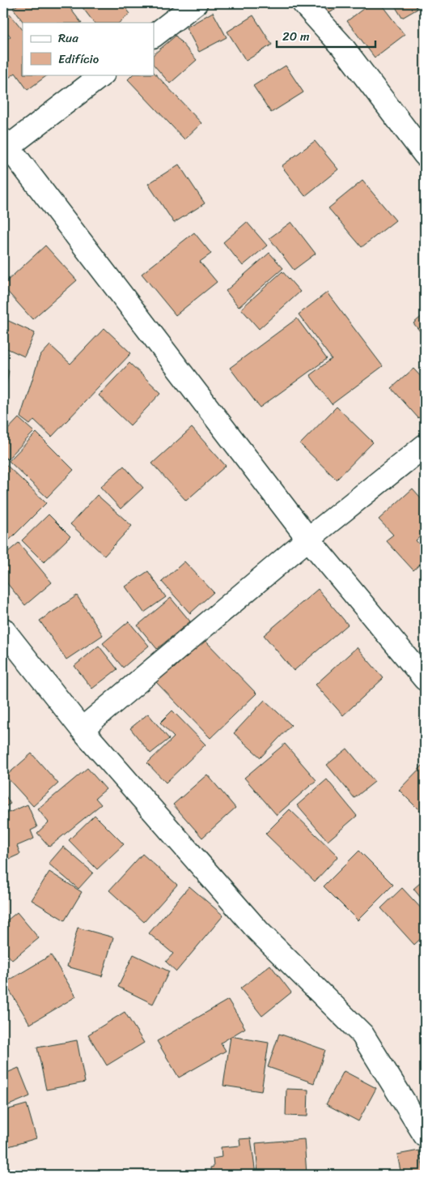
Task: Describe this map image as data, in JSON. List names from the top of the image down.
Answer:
{
  "legend": ["Rua", "Edifício"],
  "scale_bar": "20 m"
}
